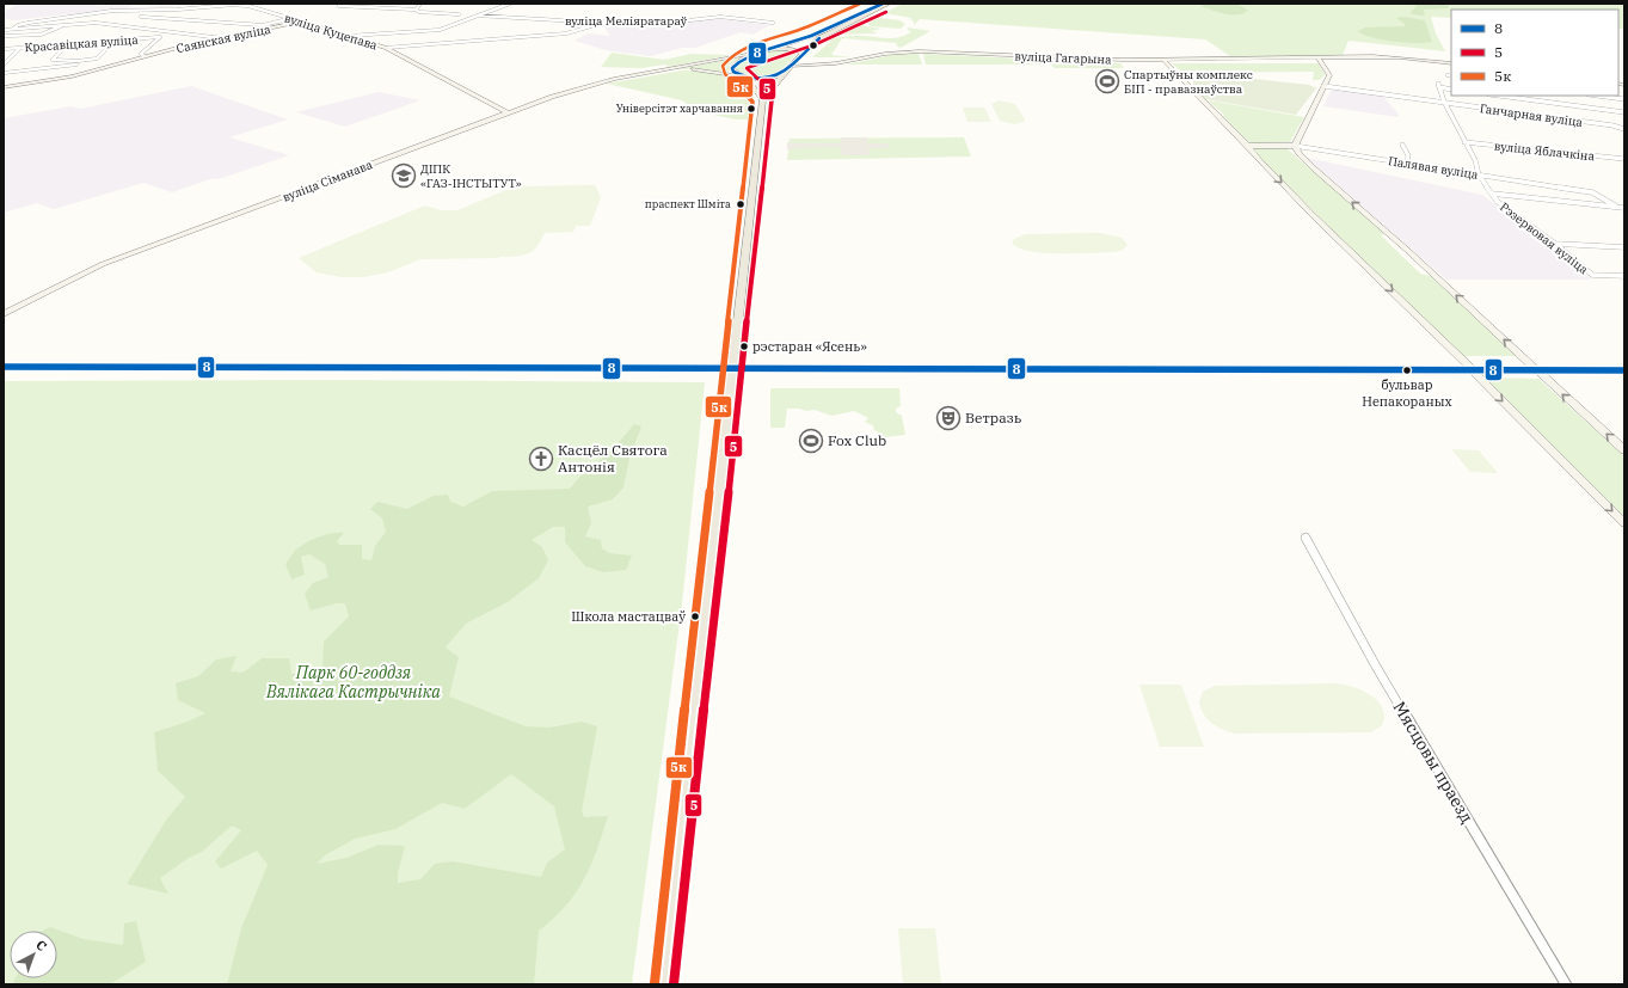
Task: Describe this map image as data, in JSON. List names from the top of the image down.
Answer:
{
  "streets": {
    "main road": [
      "вуліца Куцепава",
      "Саянская вуліца",
      "вуліца Гагарына",
      "Палявая вуліца",
      "вуліца Сіманава"
    ],
    "street": [
      "вуліца Меліяратараў",
      "Красавіцкая вуліца",
      "Ганчарная вуліца",
      "вуліца Яблачкіна",
      "Рэзервовая вуліца",
      "Мясцовы праезд"
    ]
  },
  "crossings": [
    ["вуліца Куцепава", "Саянская вуліца"],
    ["вуліца Куцепава", "вуліца Сіманава"],
    ["Саянская вуліца", "Красавіцкая вуліца"],
    ["Ганчарная вуліца", "Рэзервовая вуліца"],
    ["вуліца Яблачкіна", "Рэзервовая вуліца"],
    ["Палявая вуліца", "Рэзервовая вуліца"]
  ],
  "parks": ["Парк 60-годдзя Вялікага Кастрычніка"],
  "places": {
    "sports": ["Спартыўны комплекс БІП - правазнаўства", "Fox Club"],
    "other": [
      "Універсітэт харчавання",
      "праспект Шміта",
      "рэстаран «Ясень»",
      "бульвар Непакораных",
      "Школа мастацваў"
    ],
    "school or university": ["ДІПК «ГАЗ-ІНСТЫТУТ»"],
    "theatre": ["Ветразь"],
    "church": ["Касцёл Святога Антонія"]
  },
  "lines": ["transit line 8", "transit line 5к", "transit line 5"],
  "legend": ["8", "5", "5к"],
  "north": "top right"
}
